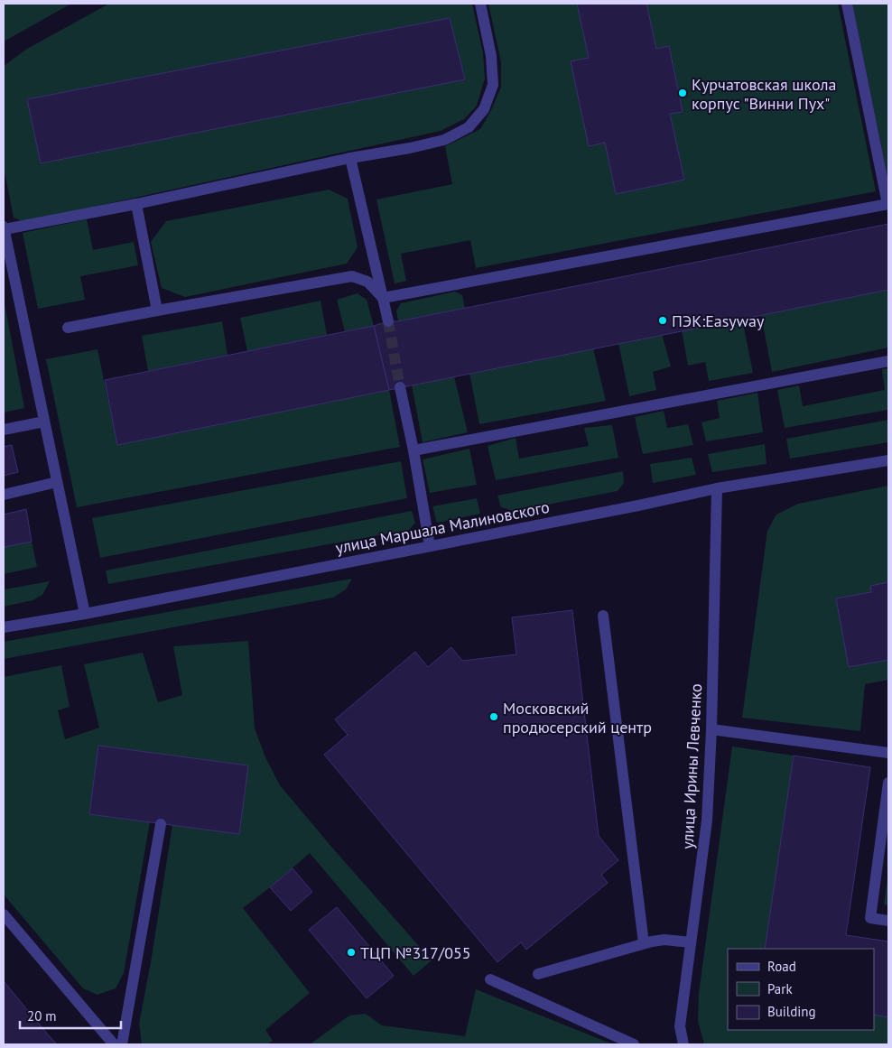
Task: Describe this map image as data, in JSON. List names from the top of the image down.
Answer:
{
  "streets": {
    "street": ["улица Маршала Малиновского", "улица Ирины Левченко"]
  },
  "crossings": [
    ["улица Маршала Малиновского", "улица Ирины Левченко"]
  ],
  "places": [
    "Курчатовская школа корпус \"Винни Пух\"",
    "ПЭК:Easyway",
    "Московский продюсерский центр",
    "ТЦП №317/055"
  ],
  "legend": ["Road", "Park", "Building"],
  "scale_bar": "20 m"
}
